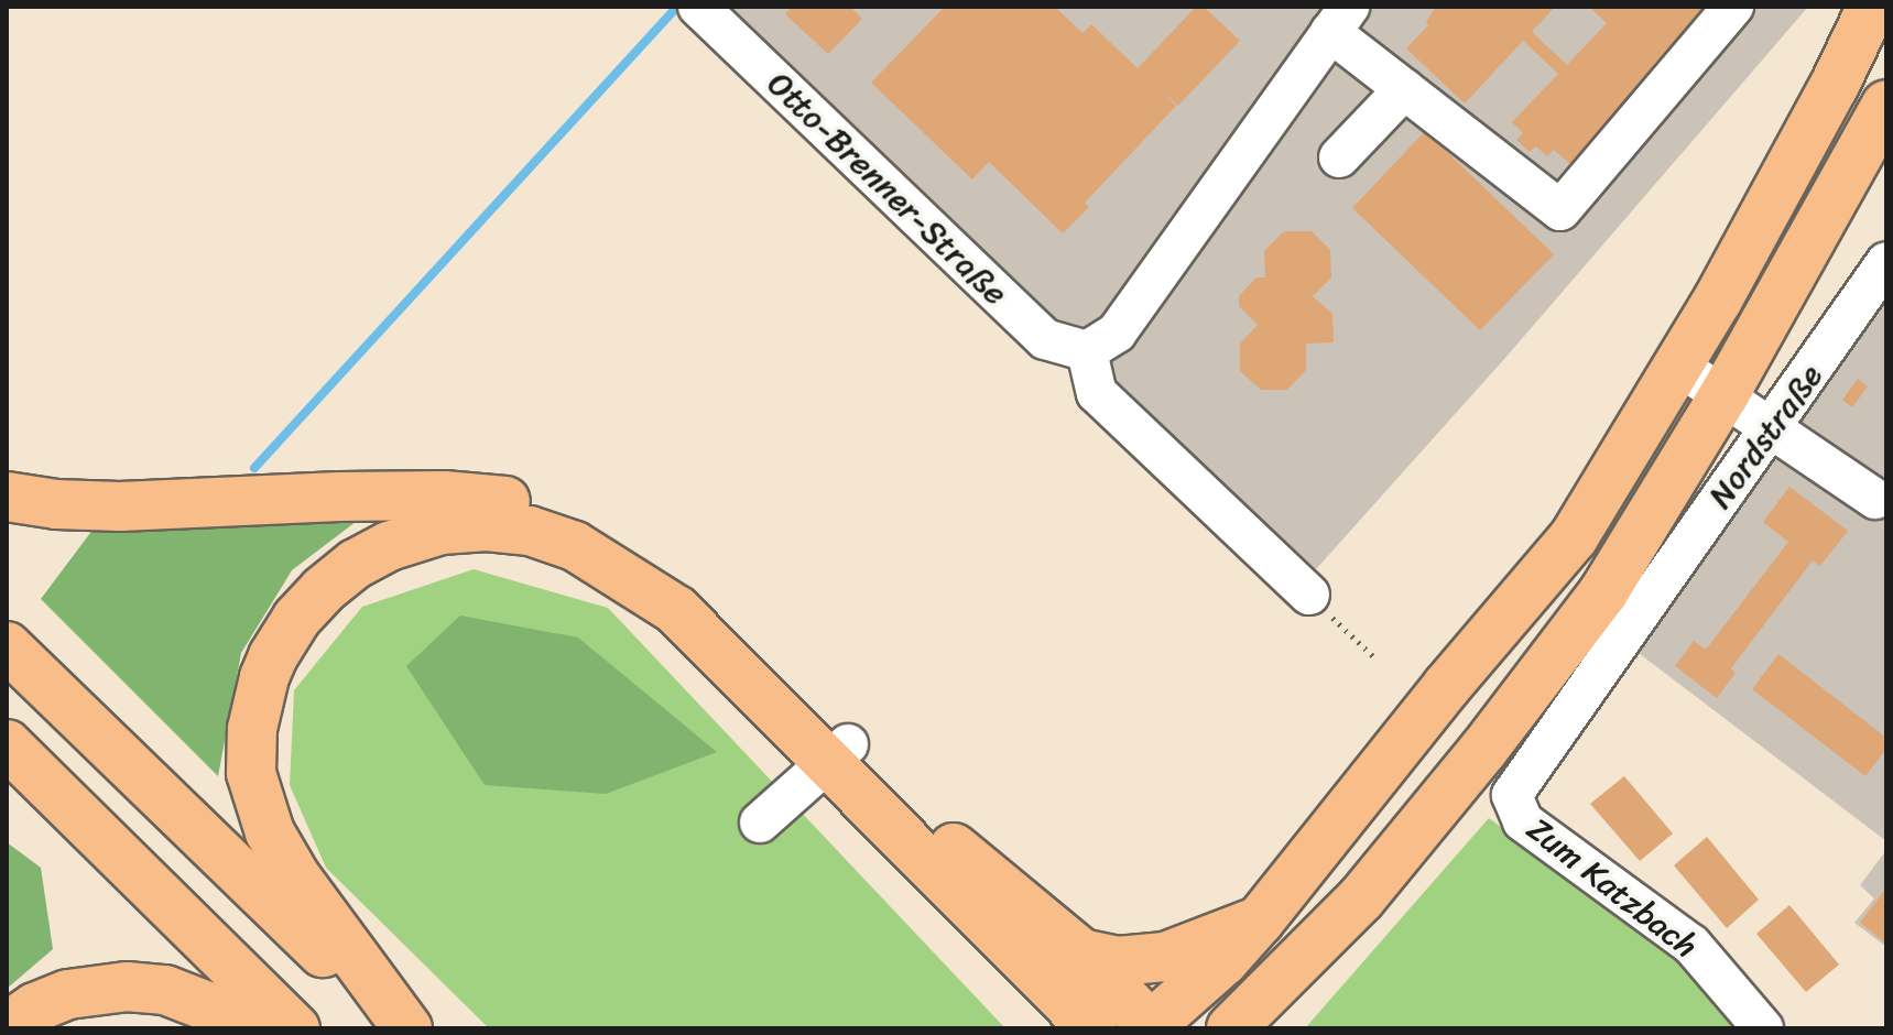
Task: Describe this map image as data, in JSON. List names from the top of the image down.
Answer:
{
  "streets": {
    "street": ["Otto-Brenner-Straße", "Nordstraße", "Zum Katzbach"]
  },
  "crossings": [
    ["Nordstraße", "Zum Katzbach"]
  ]
}
